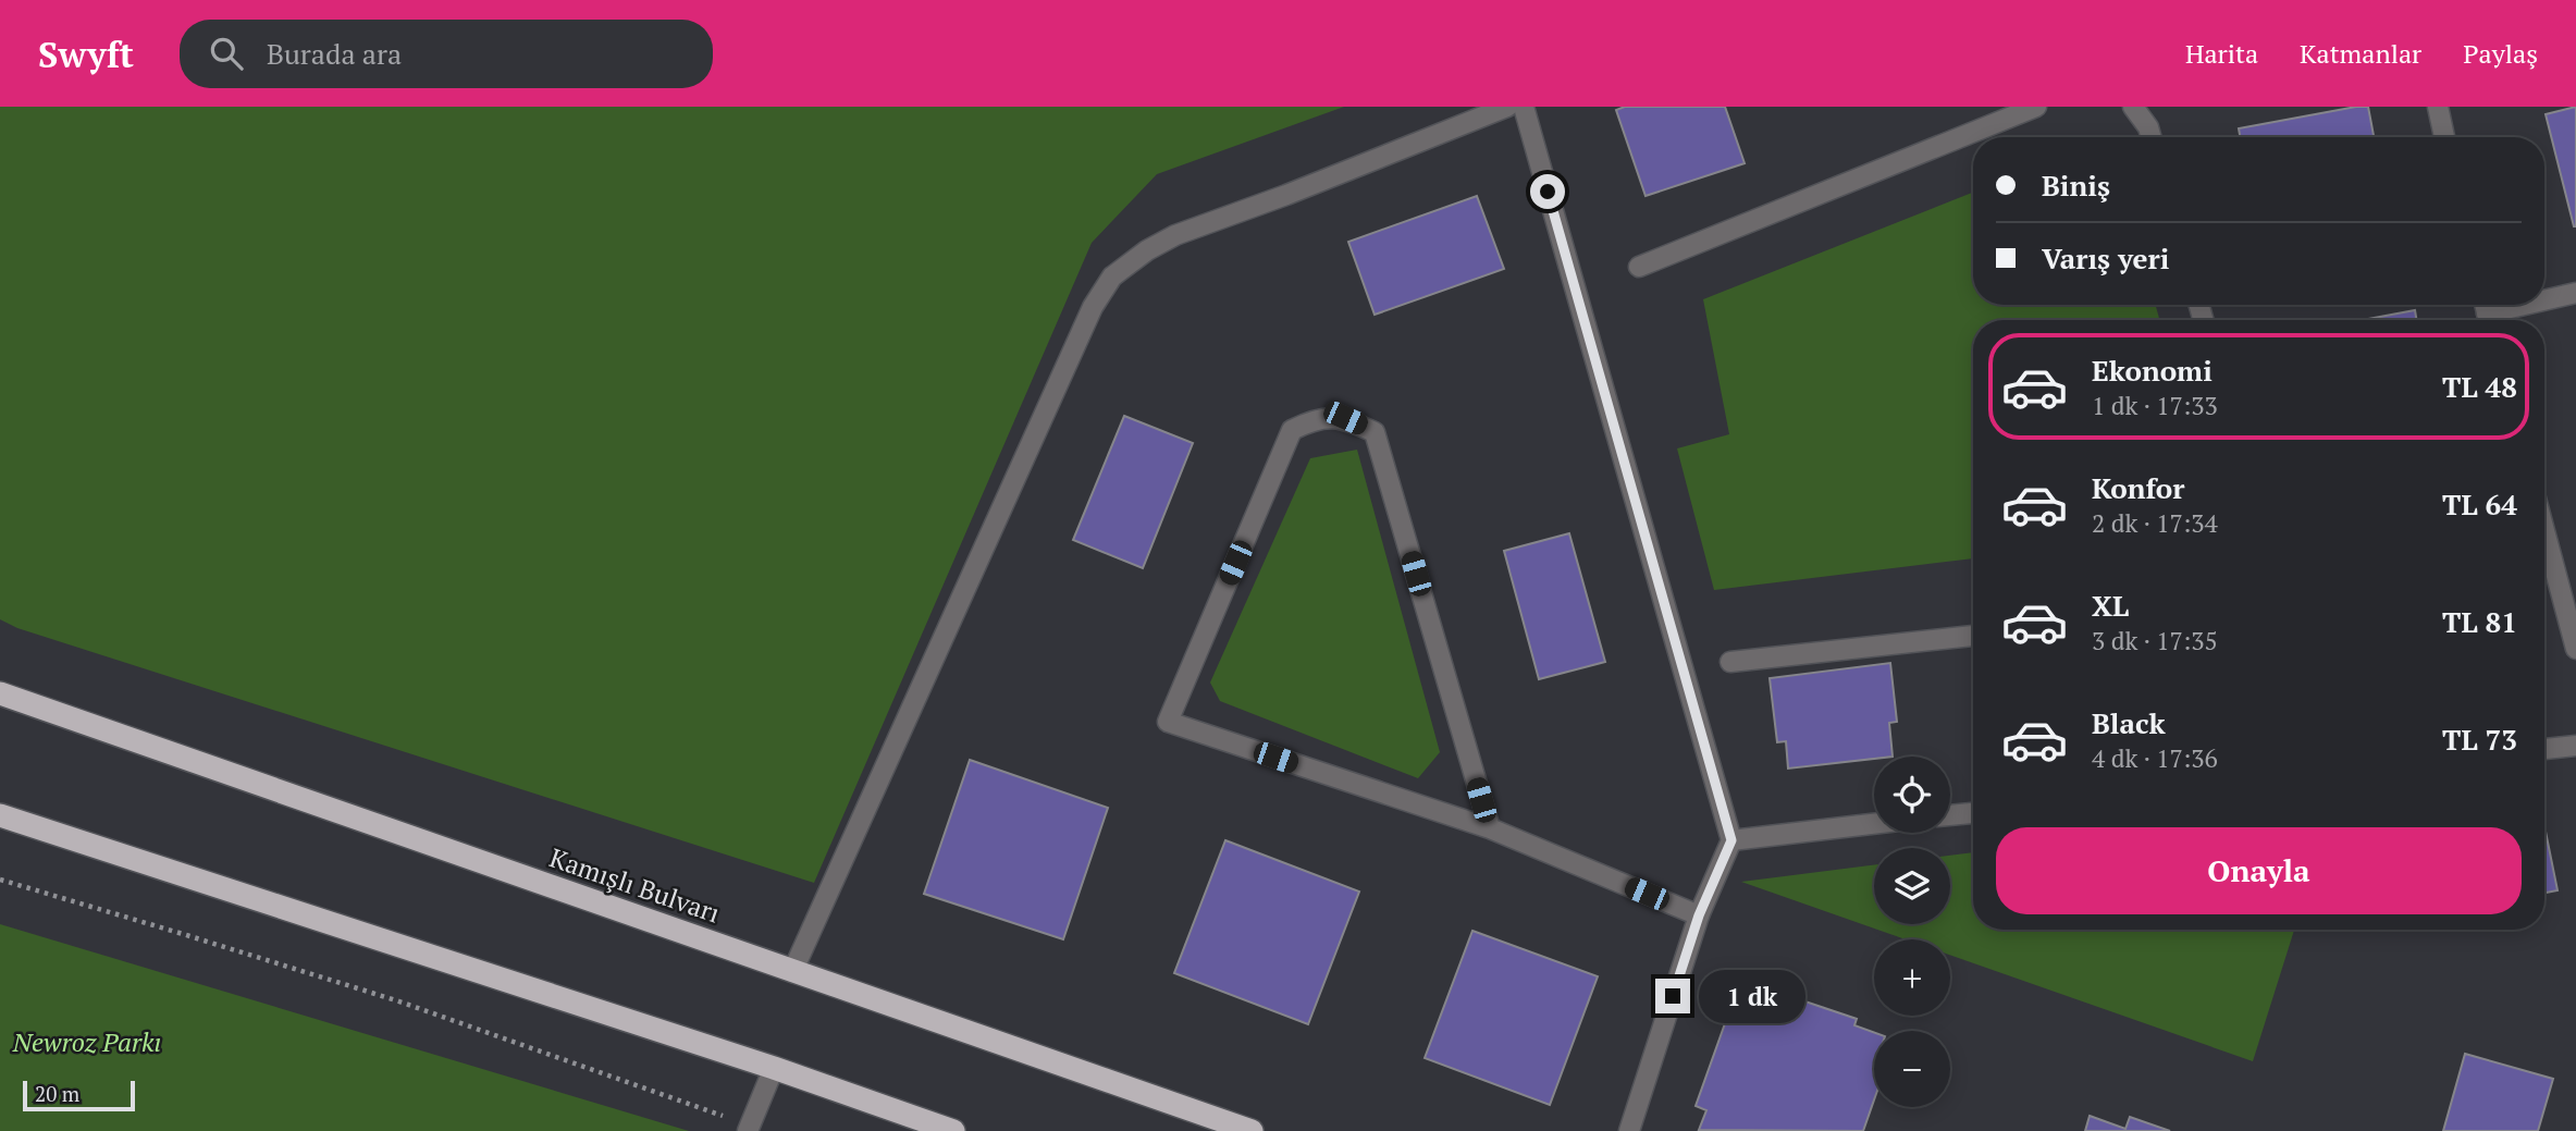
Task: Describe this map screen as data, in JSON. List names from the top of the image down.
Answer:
{
  "streets": {
    "highway": ["Kamışlı Bulvarı"]
  },
  "parks": ["Newroz Parkı"],
  "scale_bar": "20 m",
  "page": {
    "header": "Swyft",
    "search": "Burada ara",
    "nav": ["Harita", "Katmanlar", "Paylaş"],
    "banner": ["Biniş", "Varış yeri"],
    "list": [
      {
        "name": "Ekonomi",
        "note": "1 dk · 17:33",
        "value": "TL 48"
      },
      {
        "name": "Konfor",
        "note": "2 dk · 17:34",
        "value": "TL 64"
      },
      {
        "name": "XL",
        "note": "3 dk · 17:35",
        "value": "TL 81"
      },
      {
        "name": "Black",
        "note": "4 dk · 17:36",
        "value": "TL 73"
      }
    ],
    "map_buttons": ["+", "−"],
    "buttons": "Onayla",
    "bubble": "1 dk",
    "scale": "20 m"
  }
}
